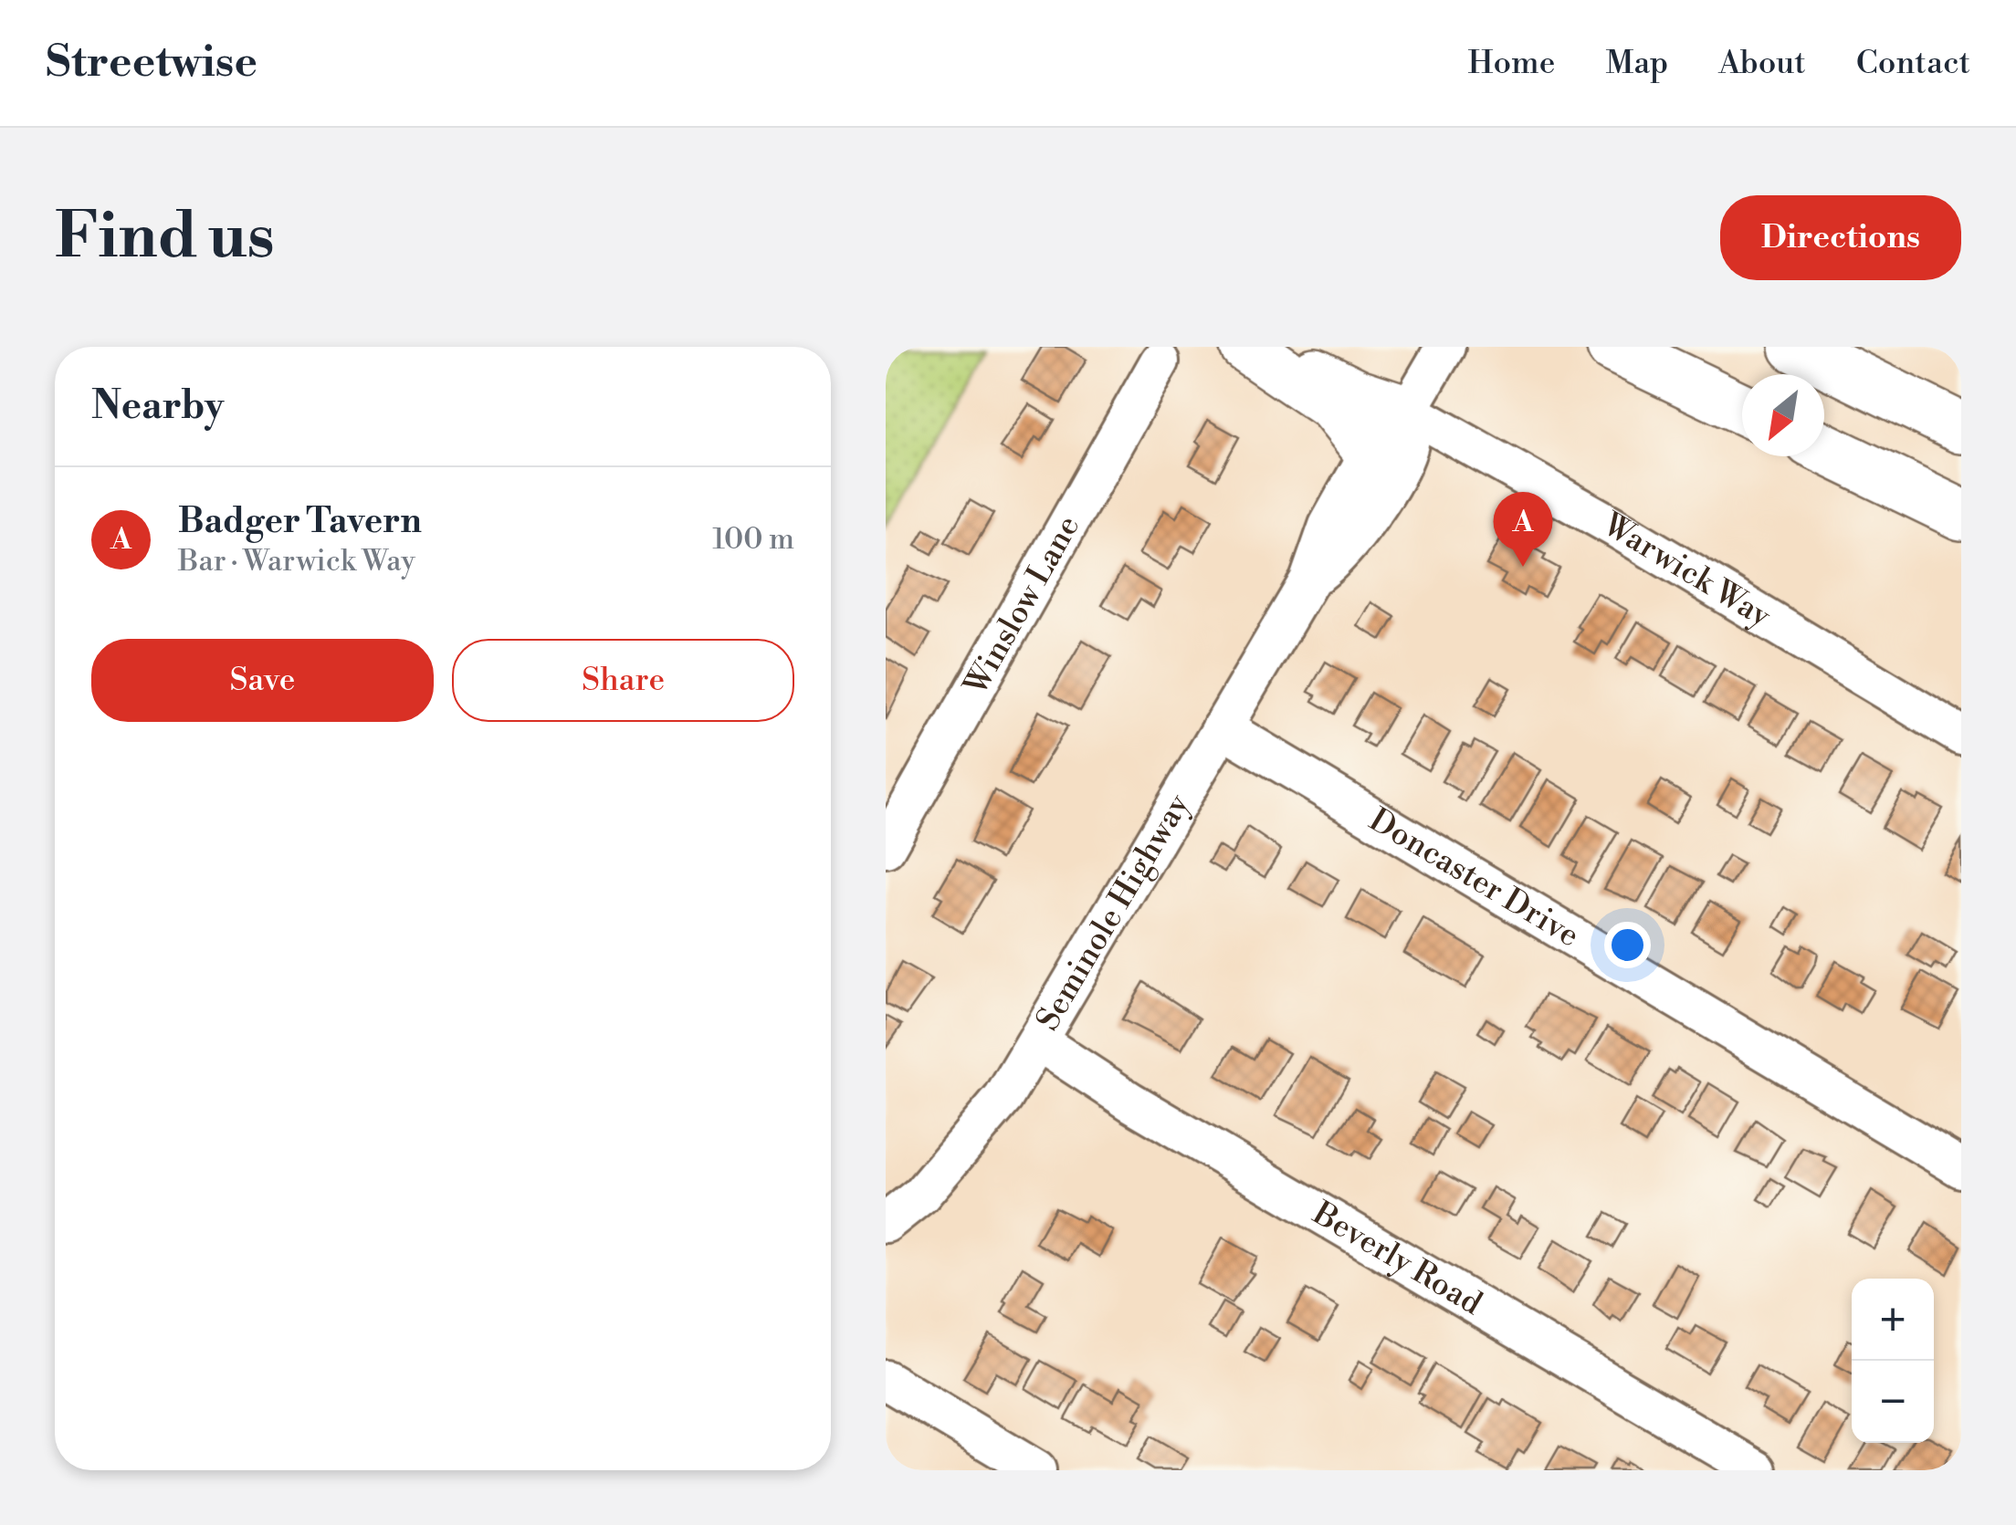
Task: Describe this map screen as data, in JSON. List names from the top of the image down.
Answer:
{
  "streets": {
    "street": [
      "Warwick Way",
      "Winslow Lane",
      "Doncaster Drive",
      "Seminole Highway",
      "Beverly Road"
    ]
  },
  "crossings": [
    ["Warwick Way", "Seminole Highway"],
    ["Doncaster Drive", "Seminole Highway"],
    ["Seminole Highway", "Beverly Road"]
  ],
  "north": "bottom left",
  "page": {
    "header": "Streetwise",
    "nav": [
      "Home",
      "Map",
      "About",
      "Contact"
    ],
    "buttons": [
      "Directions",
      ["Save", "Share"]
    ],
    "title": "Find us",
    "heading": "Nearby",
    "list": [
      {
        "mark": "A",
        "name": "Badger Tavern",
        "note": "Bar · Warwick Way",
        "value": "100 m"
      }
    ],
    "pins": "A",
    "map_buttons": ["+", "−"]
  }
}
